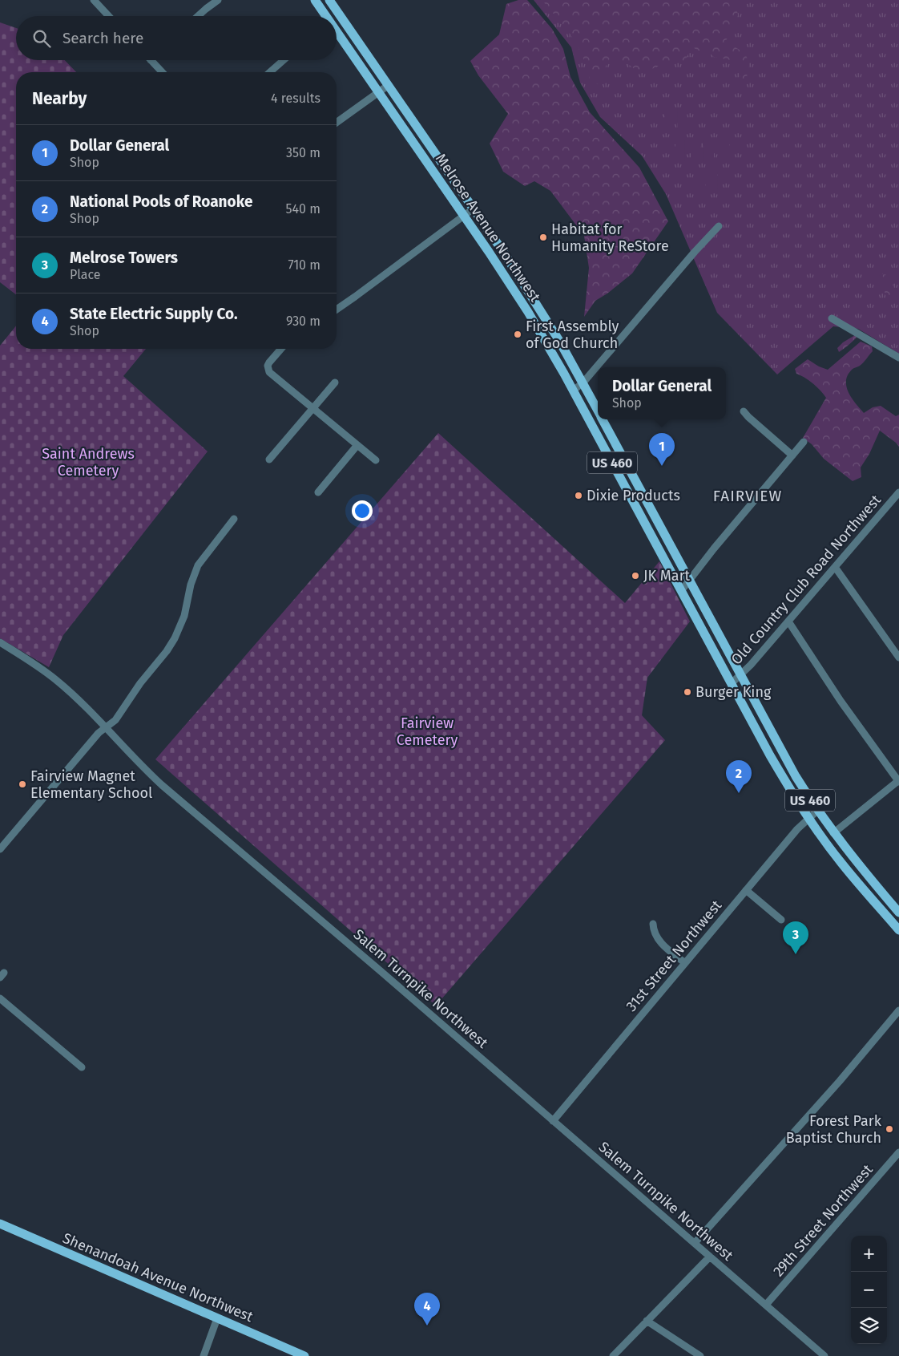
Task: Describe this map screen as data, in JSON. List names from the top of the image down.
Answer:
{
  "streets": {
    "main road": ["Melrose Avenue Northwest", "US 460", "Shenandoah Avenue Northwest"],
    "street": [
      "Old Country Club Road Northwest",
      "31st Street Northwest",
      "Salem Turnpike Northwest",
      "29th Street Northwest"
    ]
  },
  "crossings": [
    ["Melrose Avenue Northwest", "Old Country Club Road Northwest"],
    ["Melrose Avenue Northwest", "31st Street Northwest"],
    ["31st Street Northwest", "Salem Turnpike Northwest"],
    ["Salem Turnpike Northwest", "29th Street Northwest"]
  ],
  "districts": ["FAIRVIEW"],
  "parks": ["Saint Andrews Cemetery", "Fairview Cemetery"],
  "places": [
    "Habitat for Humanity ReStore",
    "First Assembly of God Church",
    "Dixie Products",
    "JK Mart",
    "Burger King",
    "Fairview Magnet Elementary School",
    "Forest Park Baptist Church"
  ],
  "page": {
    "search": "Search here",
    "heading": ["Nearby", "4 results"],
    "list": [
      {
        "mark": "1",
        "name": "Dollar General",
        "note": "Shop",
        "value": "350 m"
      },
      {
        "mark": "2",
        "name": "National Pools of Roanoke",
        "note": "Shop",
        "value": "540 m"
      },
      {
        "mark": "3",
        "name": "Melrose Towers",
        "note": "Place",
        "value": "710 m"
      },
      {
        "mark": "4",
        "name": "State Electric Supply Co.",
        "note": "Shop",
        "value": "930 m"
      }
    ],
    "popup": ["Dollar General", "Shop"],
    "pins": [
      "1",
      "2",
      "3",
      "4"
    ],
    "map_buttons": ["+", "−"]
  }
}
